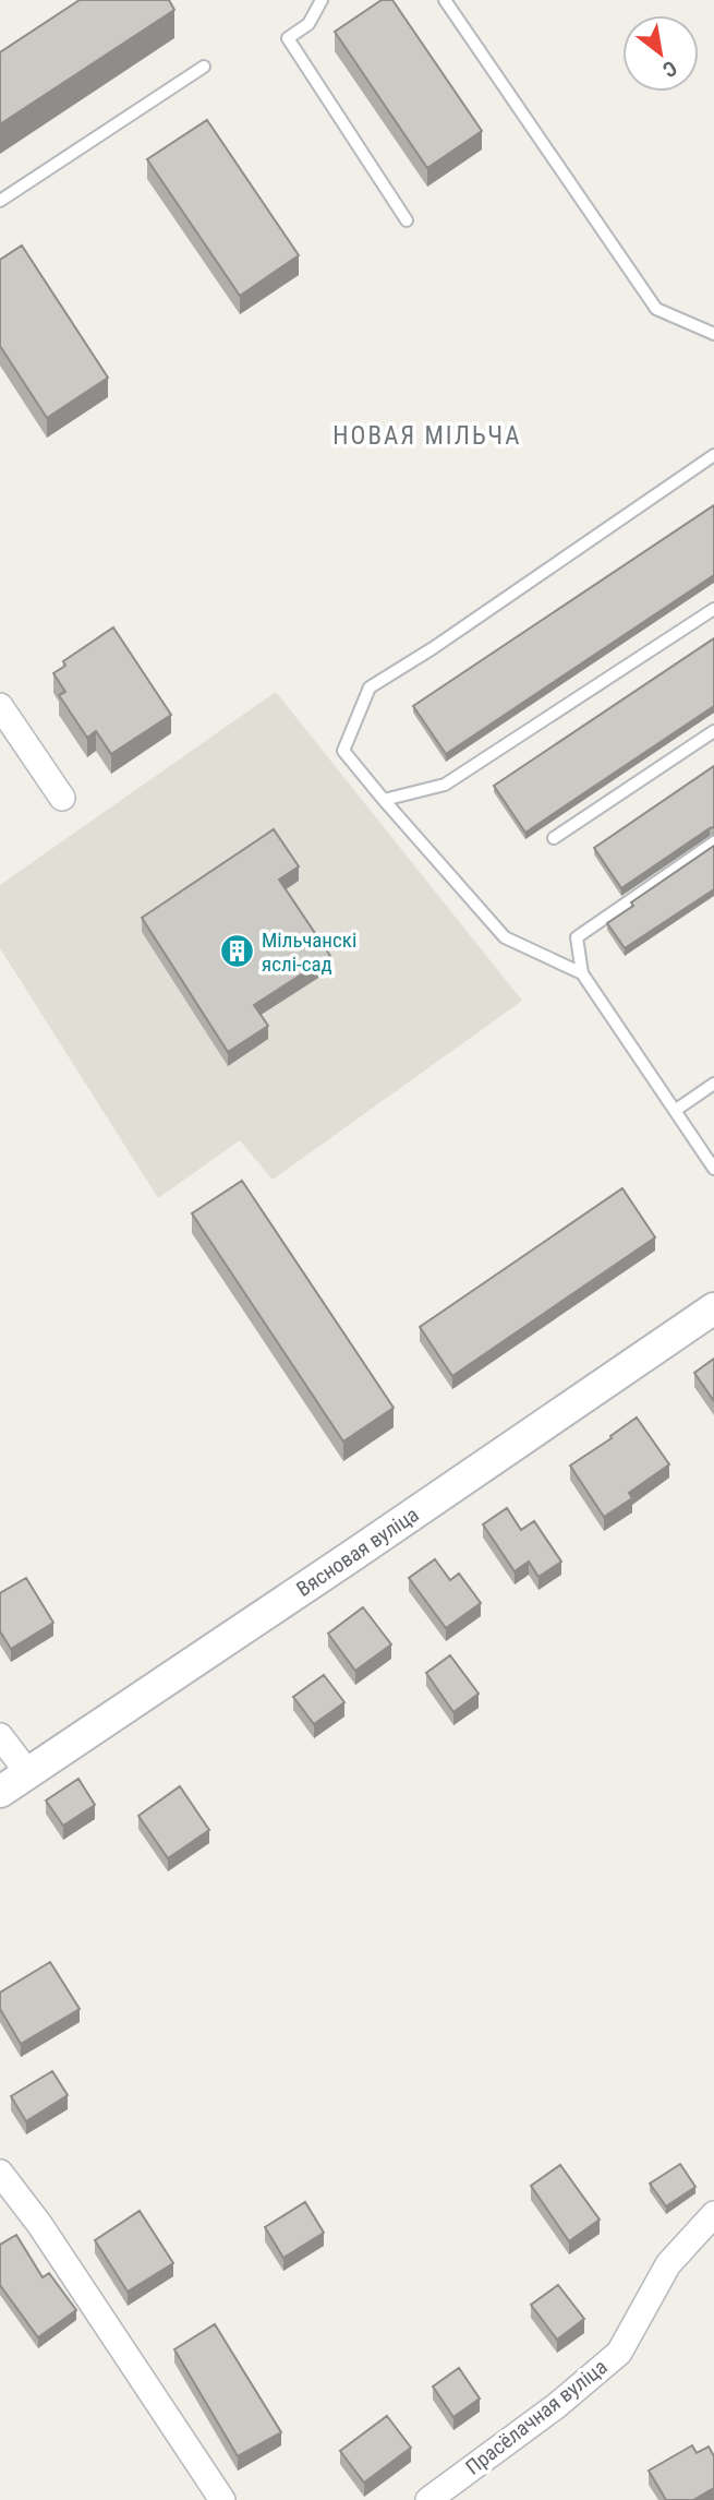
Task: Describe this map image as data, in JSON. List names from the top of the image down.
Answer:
{
  "streets": {
    "street": ["Вясновая вуліца", "Прасёлачная вуліца"]
  },
  "districts": ["НОВАЯ МІЛЬЧА"],
  "places": {
    "building": ["Мільчанскі яслі-сад"]
  },
  "north": "bottom right"
}
